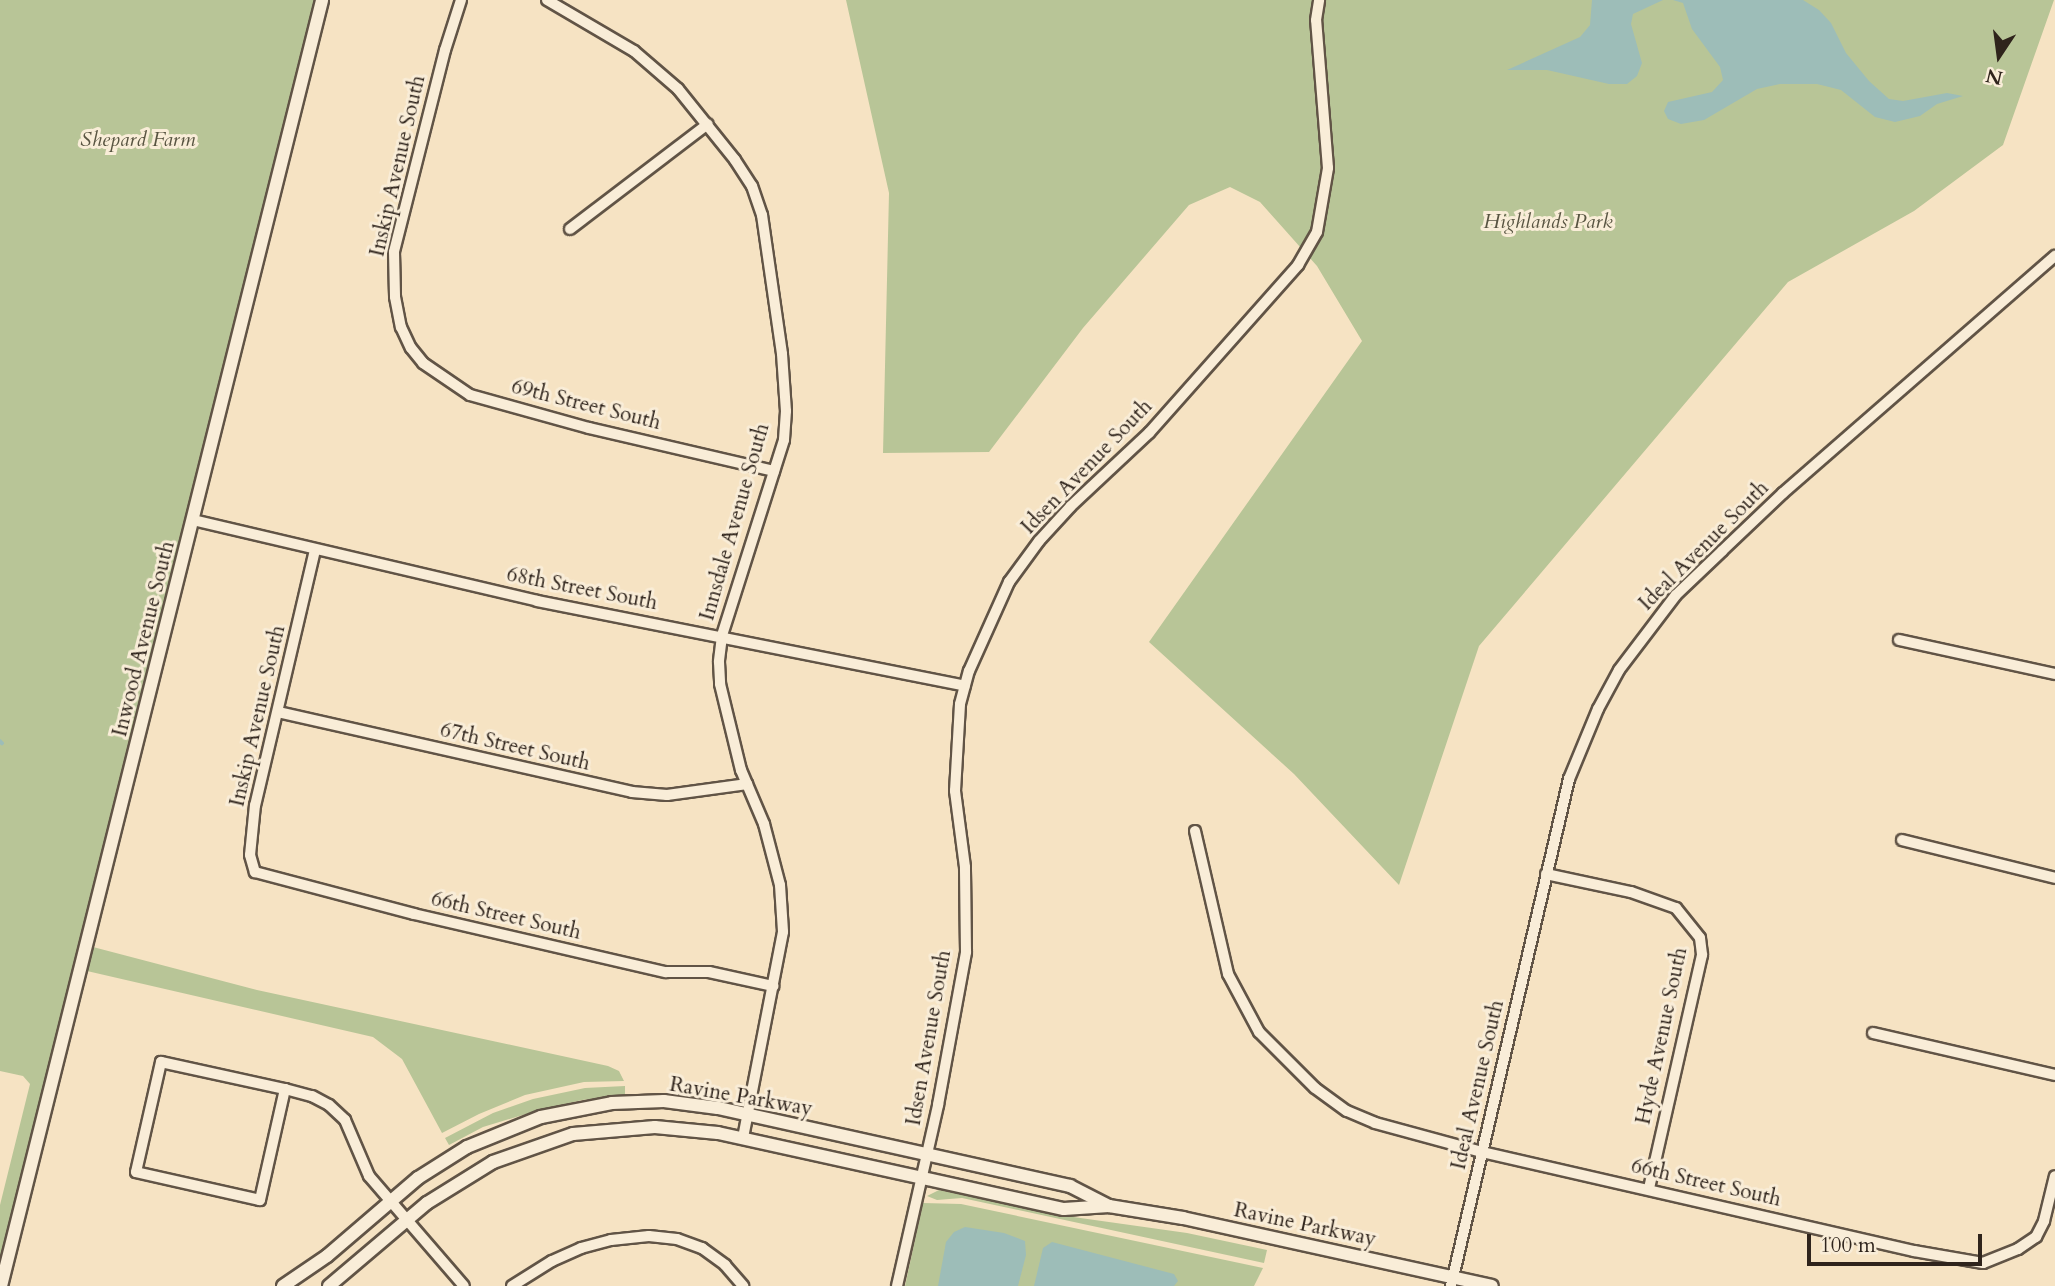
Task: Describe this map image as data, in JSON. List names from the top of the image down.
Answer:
{
  "streets": {
    "street": [
      "Inskip Avenue South",
      "69th Street South",
      "Idsen Avenue South",
      "Innsdale Avenue South",
      "Ideal Avenue South",
      "68th Street South",
      "Inwood Avenue South",
      "67th Street South",
      "66th Street South",
      "Hyde Avenue South",
      "Ravine Parkway"
    ]
  },
  "crossings": [
    ["Inskip Avenue South", "69th Street South"],
    ["Inskip Avenue South", "68th Street South"],
    ["Inskip Avenue South", "67th Street South"],
    ["Inskip Avenue South", "66th Street South"],
    ["69th Street South", "Innsdale Avenue South"],
    ["Idsen Avenue South", "68th Street South"],
    ["Idsen Avenue South", "Ravine Parkway"],
    ["Innsdale Avenue South", "68th Street South"],
    ["Innsdale Avenue South", "67th Street South"],
    ["Innsdale Avenue South", "66th Street South"],
    ["Innsdale Avenue South", "Ravine Parkway"],
    ["Ideal Avenue South", "66th Street South"],
    ["Ideal Avenue South", "Hyde Avenue South"],
    ["Ideal Avenue South", "Ravine Parkway"],
    ["68th Street South", "Inwood Avenue South"],
    ["66th Street South", "Hyde Avenue South"]
  ],
  "parks": ["Shepard Farm", "Highlands Park"],
  "scale_bar": "100 m",
  "north": "bottom"
}
